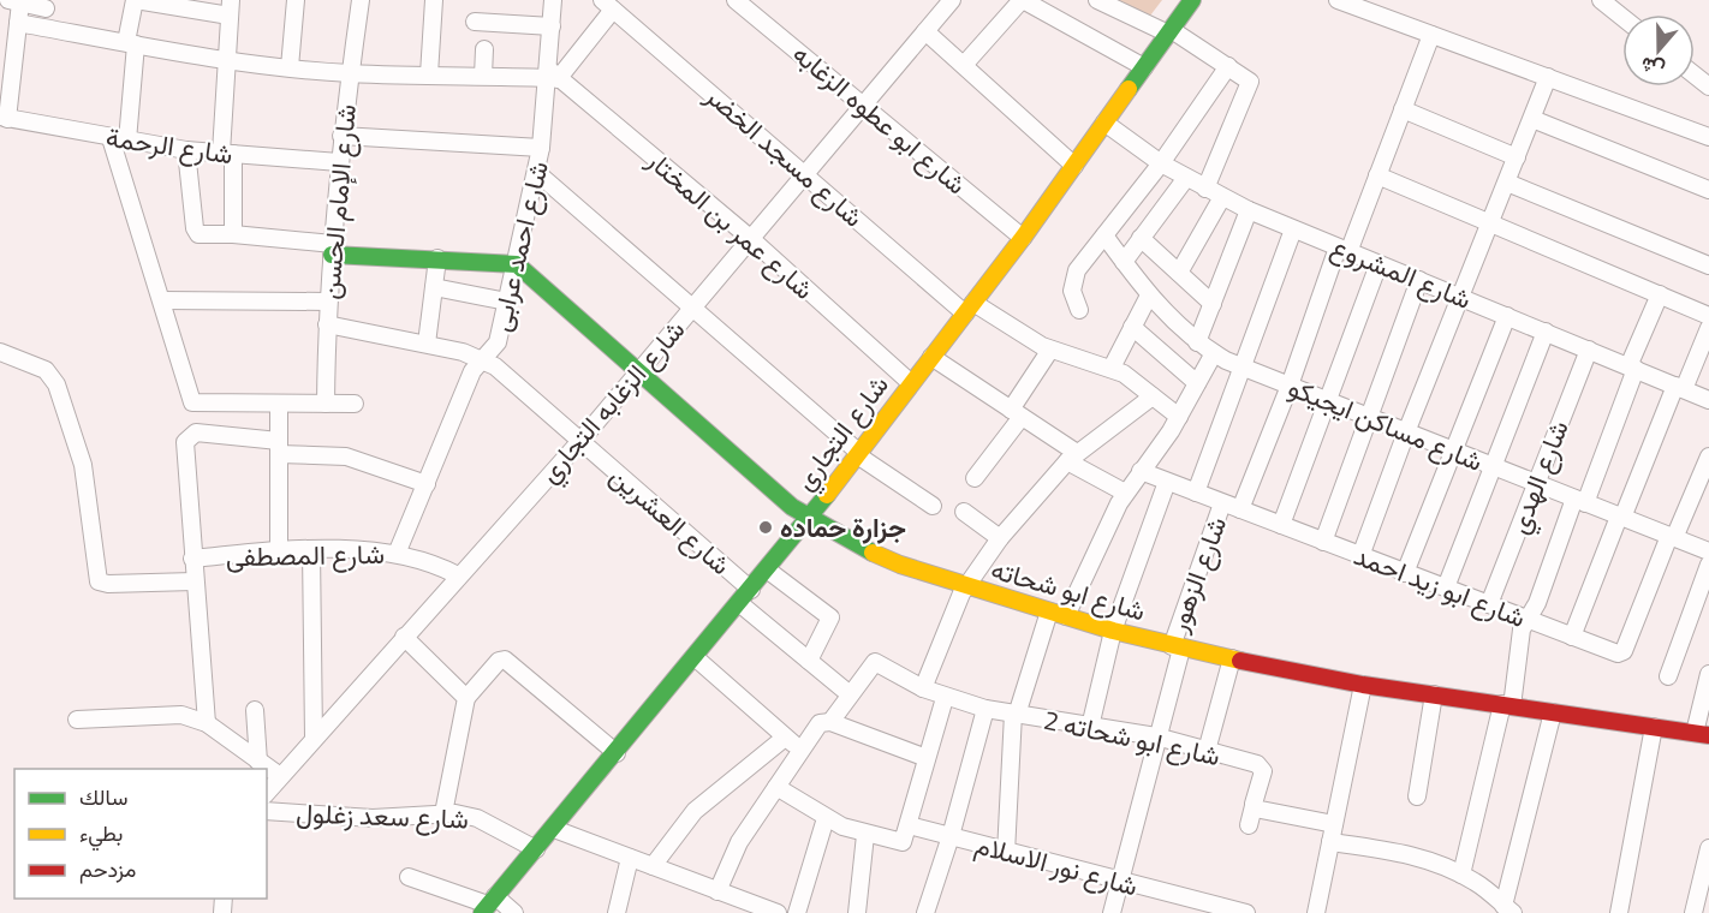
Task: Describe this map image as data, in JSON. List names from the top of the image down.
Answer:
{
  "streets": {
    "street": [
      "شارع ابو عطوه الزغابه",
      "شارع الرحمة",
      "شارع مسجد الخضر",
      "شارع الإمام الحسن",
      "شارع عمر بن المختار",
      "شارع احمد عرابى",
      "شارع المشروع",
      "شارع الزغابه التجاري",
      "شارع مساكن ايجيكو",
      "شارع التجاري",
      "شارع الهدي",
      "شارع العشرين",
      "شارع المصطفى",
      "شارع الزهور",
      "شارع ابو زيد احمد",
      "شارع ابو شحاته",
      "شارع ابو شحاته 2",
      "شارع سعد زغلول",
      "شارع نور الاسلام"
    ]
  },
  "crossings": [
    ["شارع ابو عطوه الزغابه", "شارع الزغابه التجاري"],
    ["شارع ابو عطوه الزغابه", "شارع التجاري"],
    ["شارع الرحمة", "شارع الإمام الحسن"],
    ["شارع مسجد الخضر", "شارع الزغابه التجاري"],
    ["شارع مسجد الخضر", "شارع التجاري"],
    ["شارع الإمام الحسن", "شارع العشرين"],
    ["شارع عمر بن المختار", "شارع احمد عرابى"],
    ["شارع عمر بن المختار", "شارع الزغابه التجاري"],
    ["شارع عمر بن المختار", "شارع التجاري"],
    ["شارع احمد عرابى", "شارع العشرين"],
    ["شارع احمد عرابى", "شارع المصطفى"],
    ["شارع احمد عرابى", "شارع ابو شحاته"],
    ["شارع المشروع", "شارع التجاري"],
    ["شارع المشروع", "شارع الهدي"],
    ["شارع الزغابه التجاري", "شارع العشرين"],
    ["شارع الزغابه التجاري", "شارع المصطفى"],
    ["شارع الزغابه التجاري", "شارع ابو شحاته"],
    ["شارع مساكن ايجيكو", "شارع الهدي"],
    ["شارع مساكن ايجيكو", "شارع ابو زيد احمد"],
    ["شارع التجاري", "شارع العشرين"],
    ["شارع التجاري", "شارع ابو شحاته"],
    ["شارع التجاري", "شارع سعد زغلول"],
    ["شارع الهدي", "شارع ابو زيد احمد"],
    ["شارع الزهور", "شارع ابو زيد احمد"],
    ["شارع الزهور", "شارع ابو شحاته"],
    ["شارع الزهور", "شارع ابو شحاته 2"],
    ["شارع الزهور", "شارع نور الاسلام"]
  ],
  "places": ["جزارة حماده"],
  "legend": ["سالك", "بطيء", "مزدحم"],
  "north": "bottom"
}
